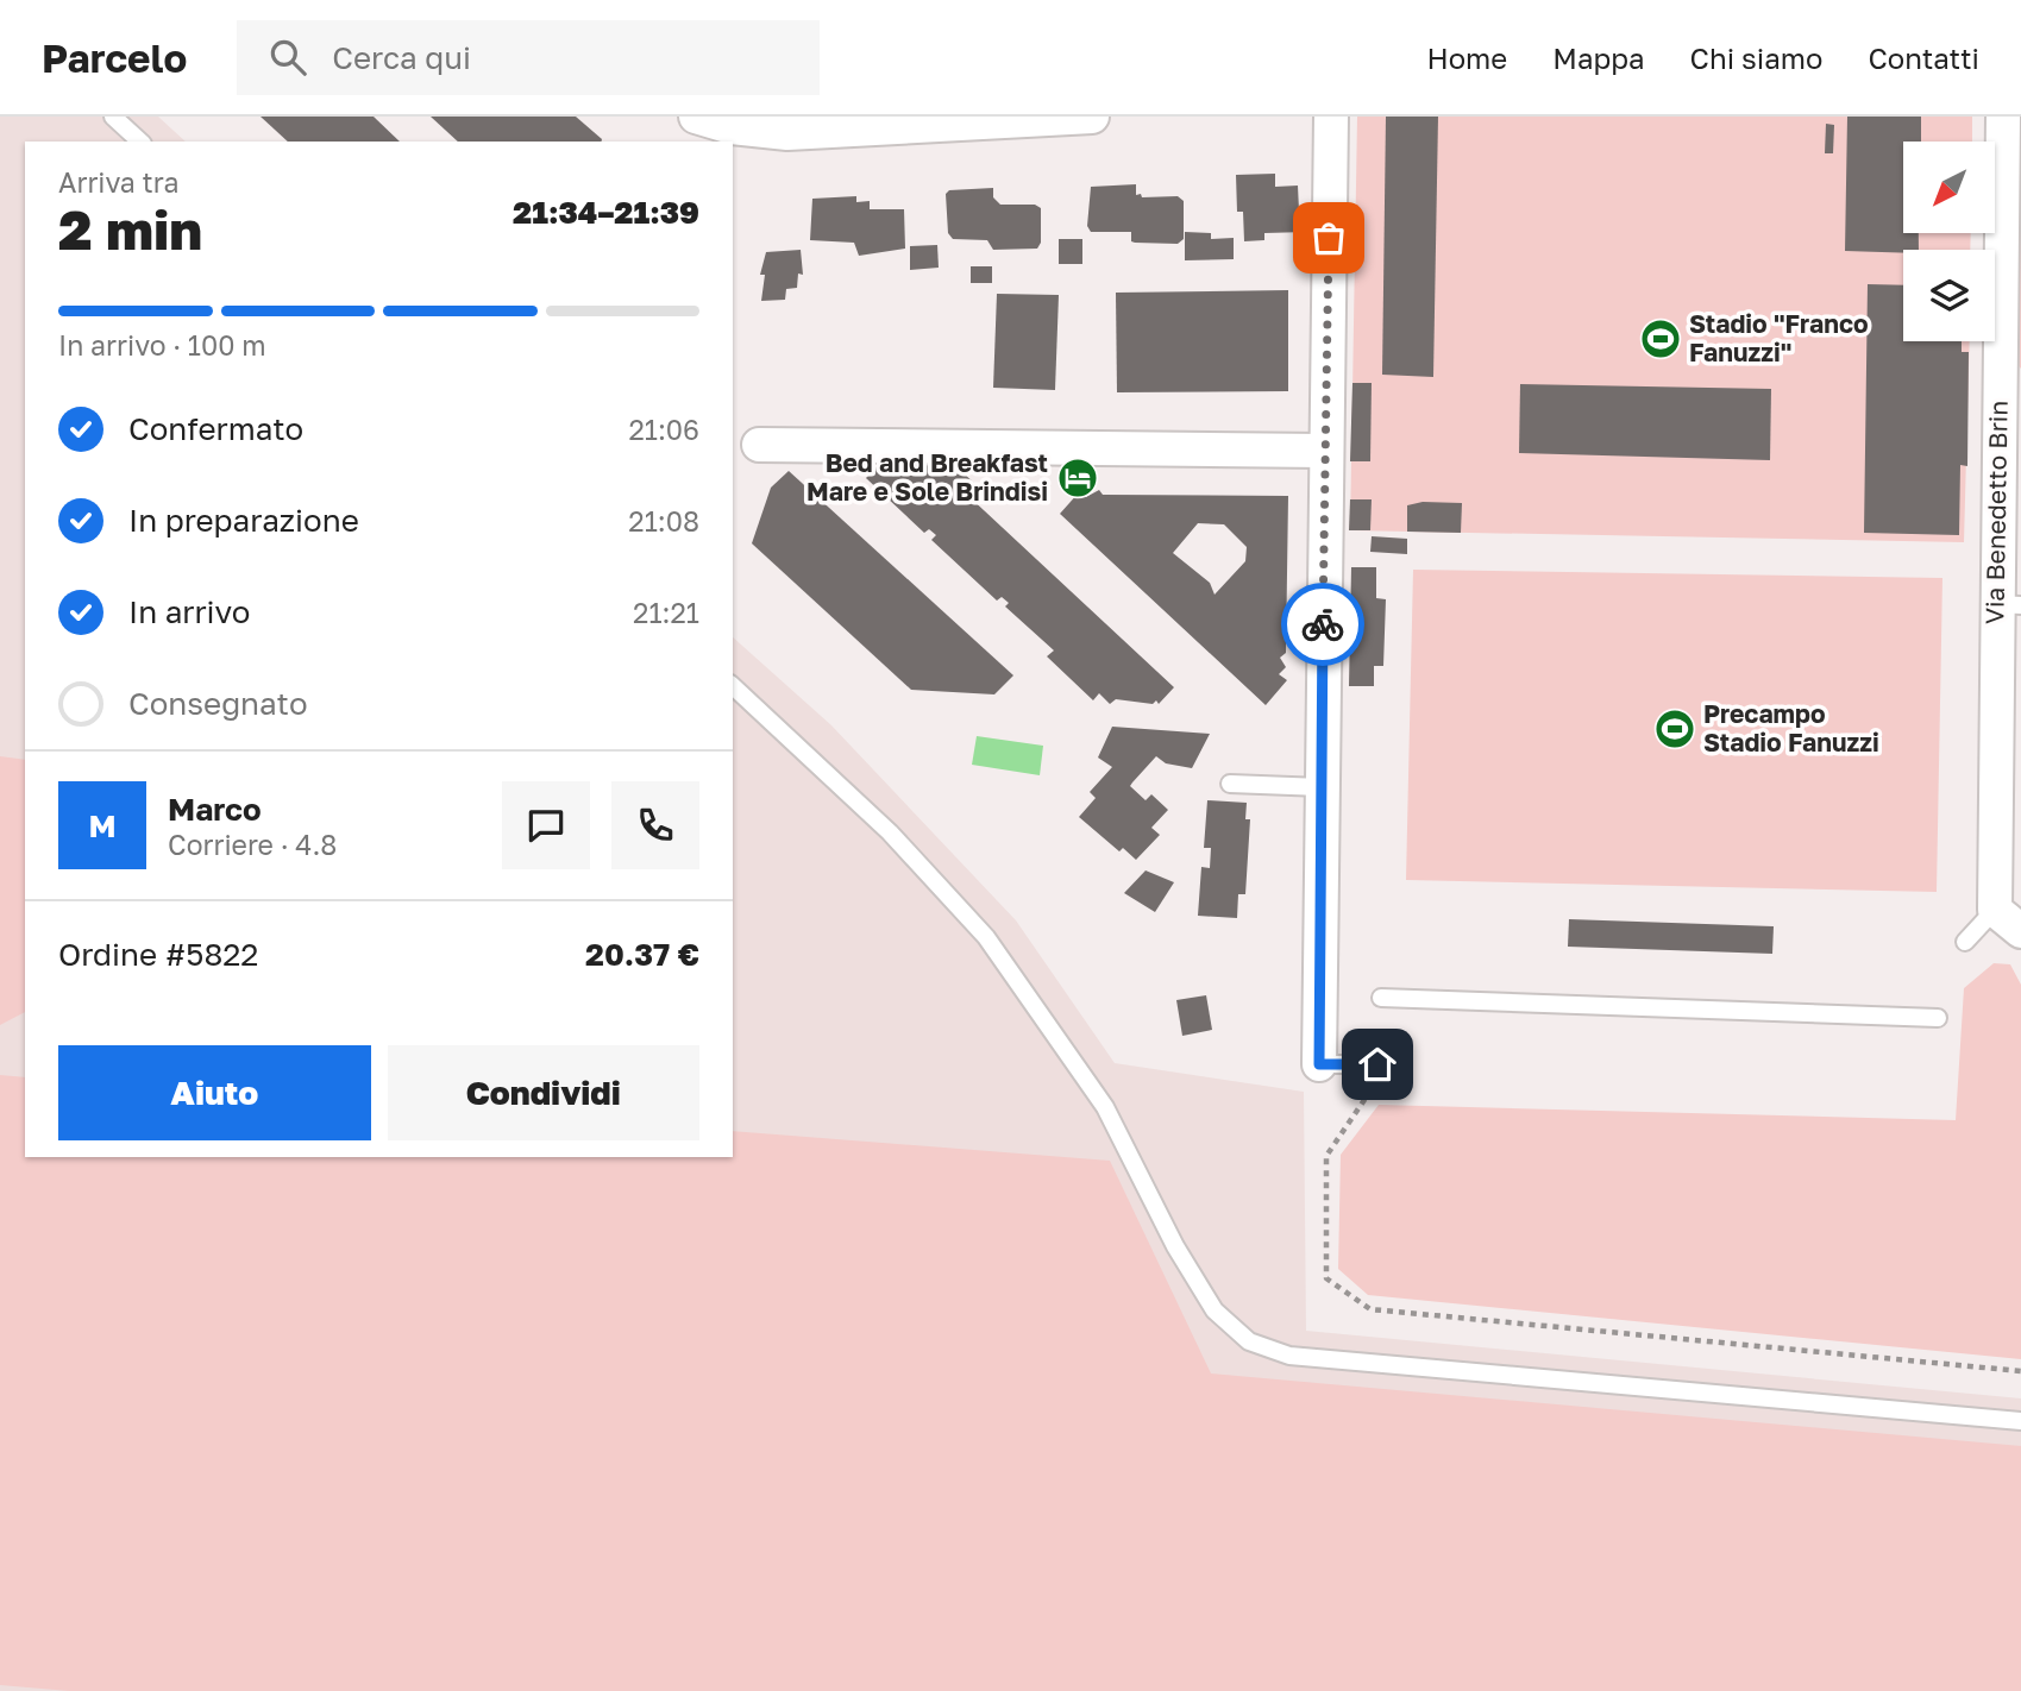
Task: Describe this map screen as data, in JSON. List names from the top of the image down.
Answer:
{
  "streets": {
    "street": ["Via Benedetto Brin"]
  },
  "places": {
    "sports": ["Stadio \"Franco Fanuzzi\"", "Precampo Stadio Fanuzzi"],
    "hotel": ["Bed and Breakfast Mare e Sole Brindisi"]
  },
  "north": "bottom left",
  "page": {
    "header": "Parcelo",
    "search": "Cerca qui",
    "nav": [
      "Home",
      "Mappa",
      "Chi siamo",
      "Contatti"
    ],
    "heading": ["2 min", "Arriva tra", "21:34–21:39"],
    "panel": [
      "Marco",
      "Corriere · 4.8",
      "Ordine #5822",
      "20.37 €"
    ],
    "bar": "In arrivo · 100 m",
    "list": [
      ["Confermato", "21:06"],
      ["In preparazione", "21:08"],
      ["In arrivo", "21:21"],
      "Consegnato"
    ],
    "round": "M",
    "buttons": ["Aiuto", "Condividi"]
  }
}
